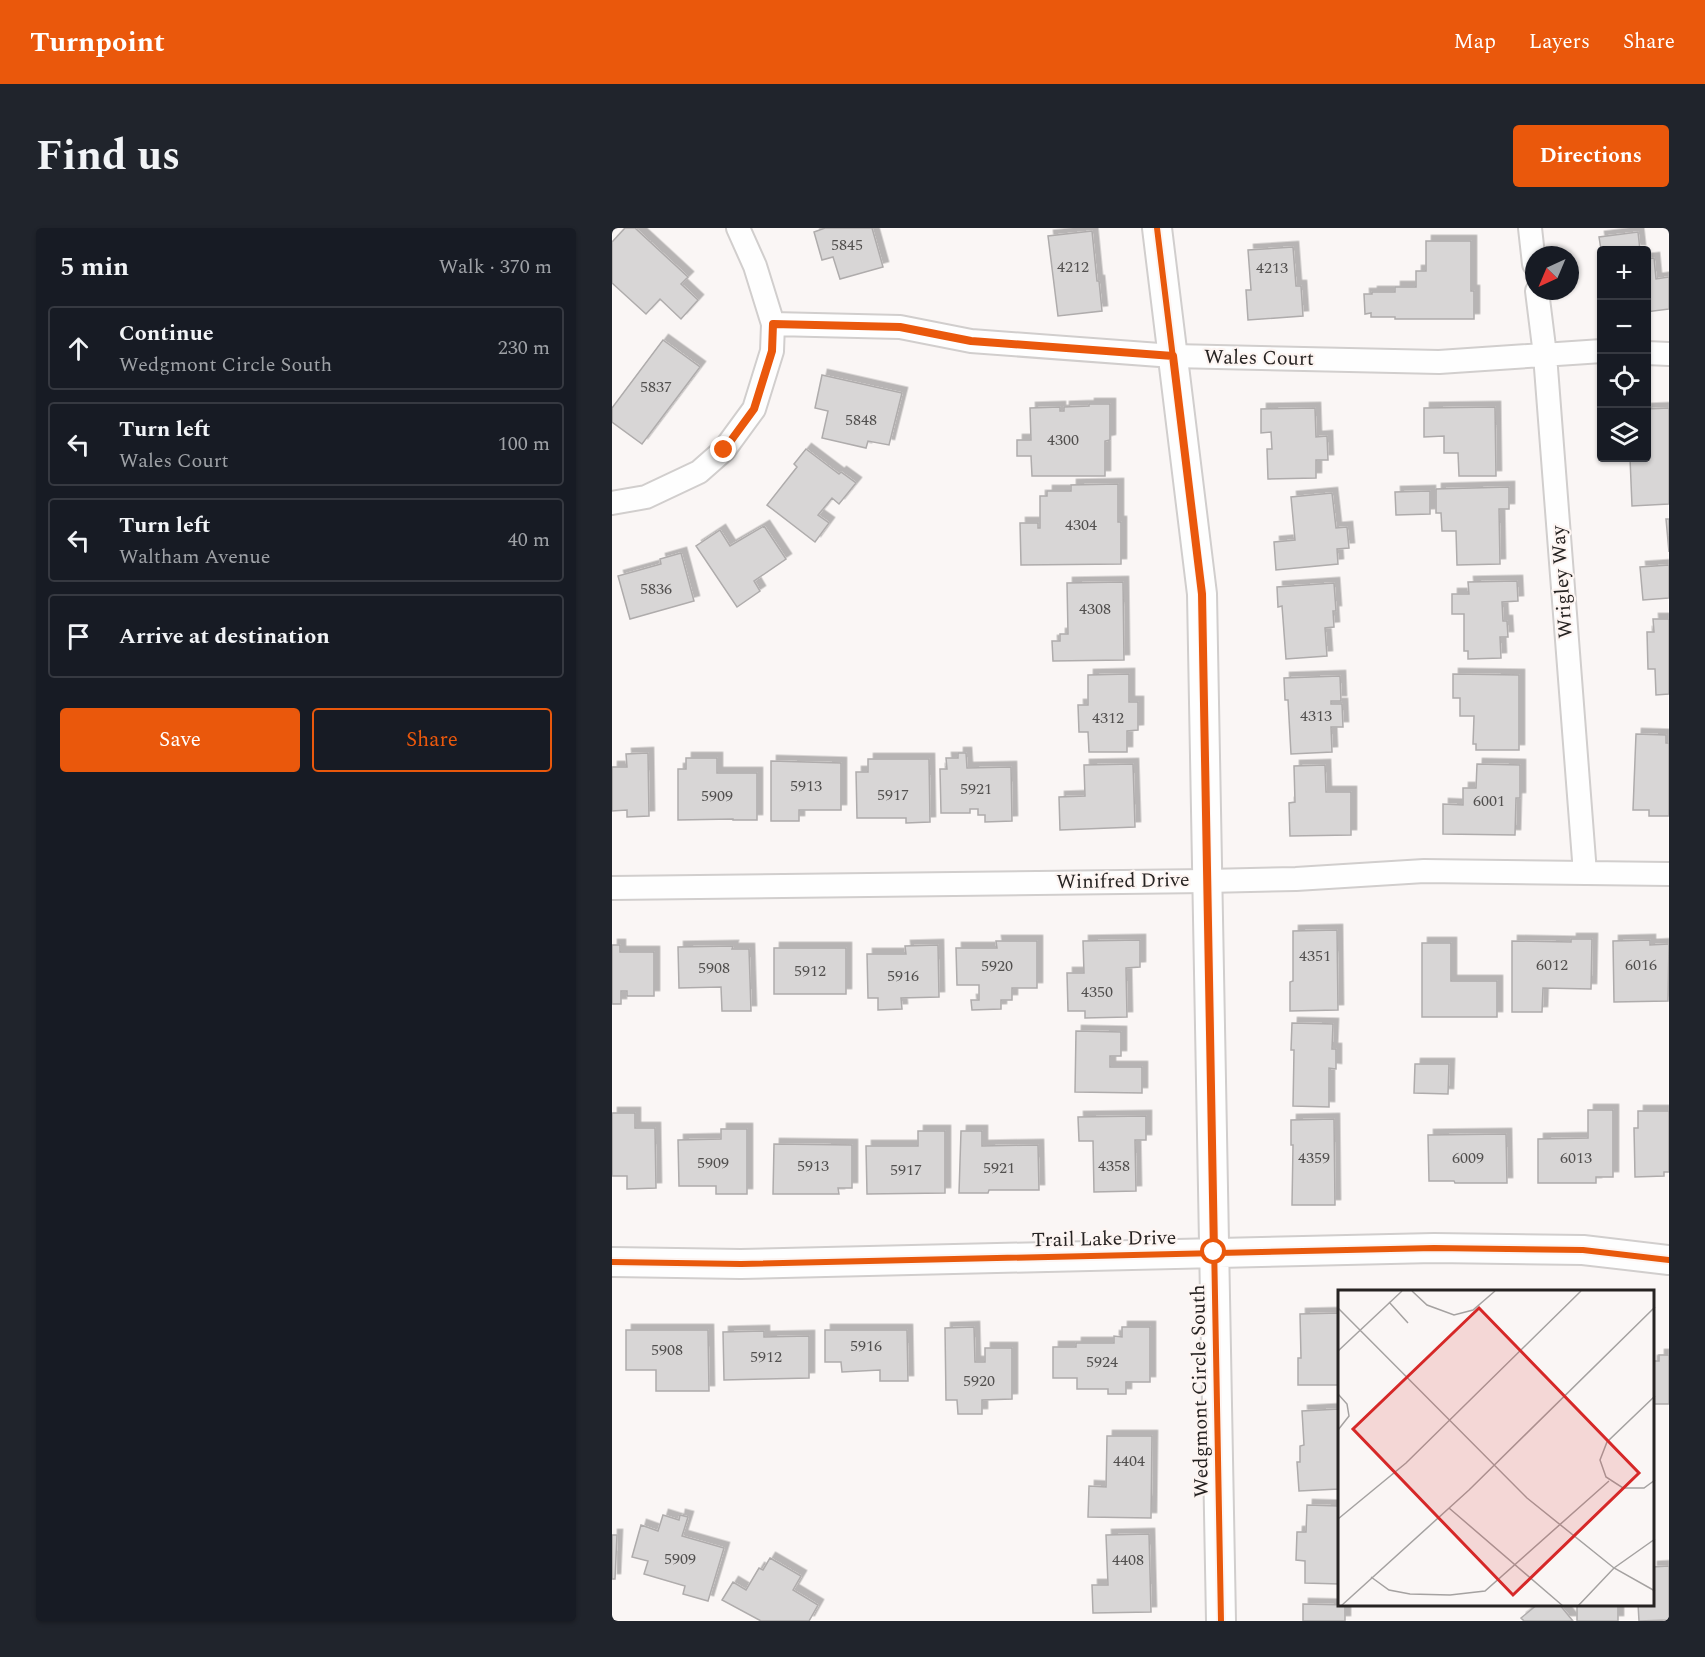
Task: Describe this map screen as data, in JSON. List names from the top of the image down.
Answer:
{
  "streets": {
    "street": [
      "Wales Court",
      "Wrigley Way",
      "Winifred Drive",
      "Trail Lake Drive",
      "Wedgmont Circle South"
    ]
  },
  "crossings": [
    ["Wales Court", "Wrigley Way"],
    ["Wales Court", "Wedgmont Circle South"],
    ["Wrigley Way", "Winifred Drive"],
    ["Winifred Drive", "Wedgmont Circle South"],
    ["Trail Lake Drive", "Wedgmont Circle South"]
  ],
  "house_numbers": [
    "5845",
    "4212",
    "4213",
    "5837",
    "5848",
    "4300",
    "4304",
    "5836",
    "4308",
    "4313",
    "4312",
    "5913",
    "5921",
    "5917",
    "5909",
    "6001",
    "4351",
    "6012",
    "6016",
    "5920",
    "5908",
    "5912",
    "5916",
    "4350",
    "4359",
    "6009",
    "6013",
    "5909",
    "5913",
    "4358",
    "5921",
    "5917",
    "5916",
    "5908",
    "5912",
    "5924",
    "5920",
    "4404",
    "5909",
    "4408"
  ],
  "north": "bottom left",
  "page": {
    "header": "Turnpoint",
    "nav": ["Map", "Layers", "Share"],
    "title": "Find us",
    "buttons": [
      "Directions",
      ["Save", "Share"]
    ],
    "heading": ["5 min", "Walk · 370 m"],
    "map_buttons": ["+", "−"],
    "list": [
      ["Continue", "Wedgmont Circle South", "230 m"],
      ["Turn left", "Wales Court", "100 m"],
      ["Turn left", "Waltham Avenue", "40 m"],
      "Arrive at destination"
    ]
  }
}
